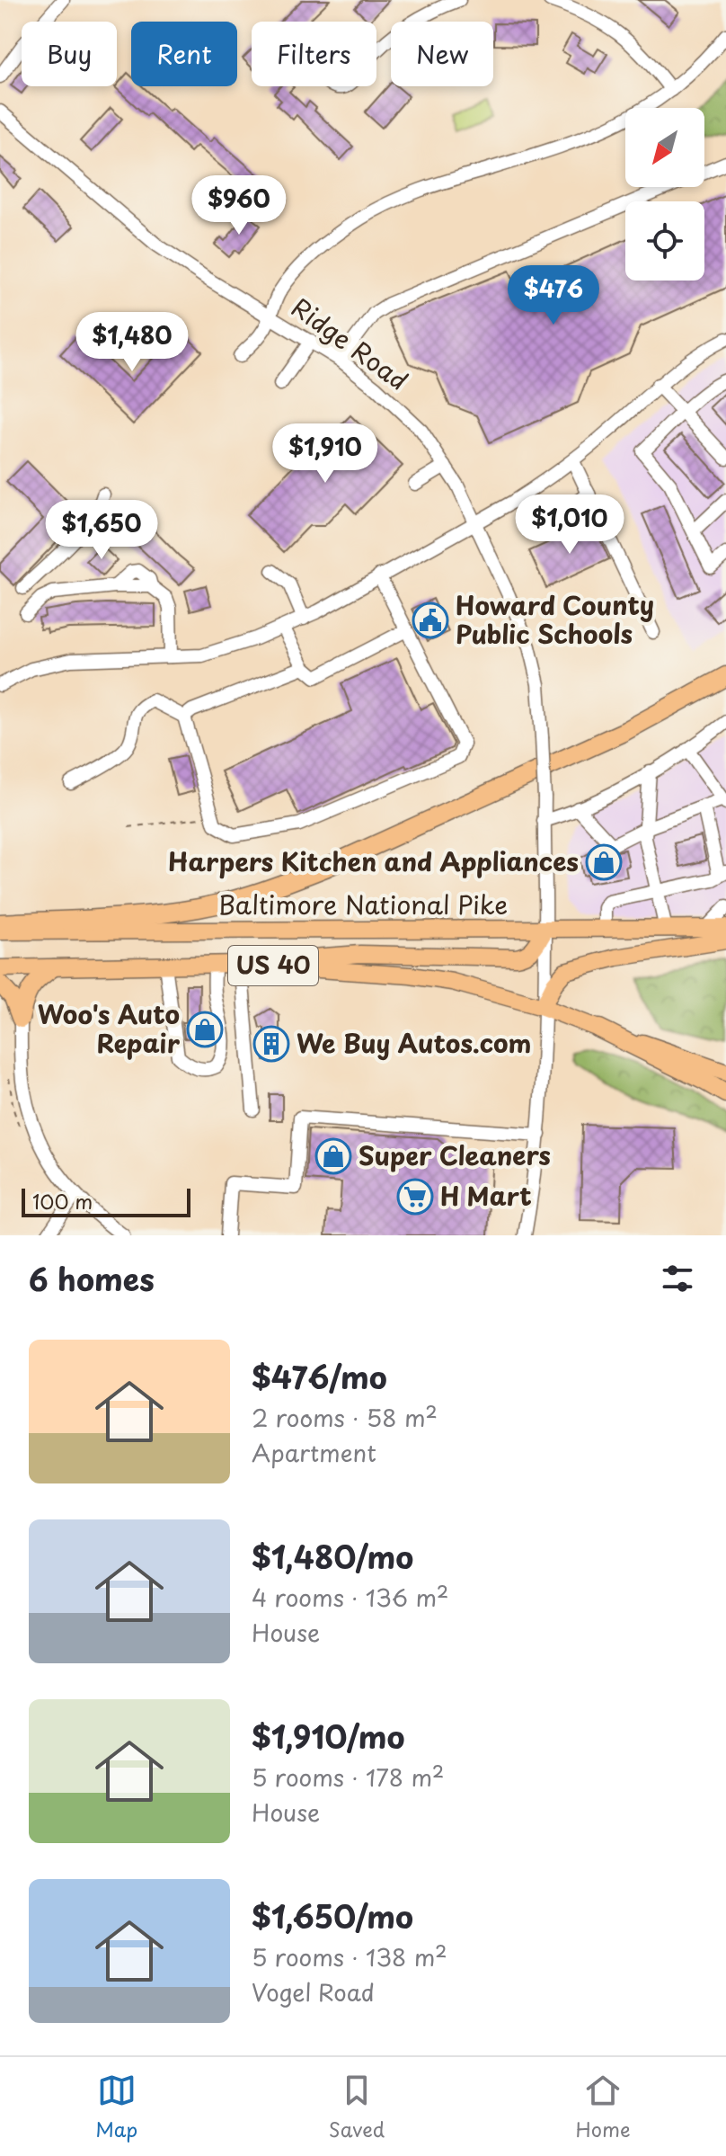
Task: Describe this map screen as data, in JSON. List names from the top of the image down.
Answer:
{
  "streets": {
    "main road": ["Baltimore National Pike", "US 40"],
    "street": ["Ridge Road"]
  },
  "crossings": [
    ["Ridge Road", "Baltimore National Pike"],
    ["Ridge Road", "US 40"]
  ],
  "places": {
    "public building": ["Howard County Public Schools"],
    "shop": ["Harpers Kitchen and Appliances", "Woo's Auto Repair", "Super Cleaners"],
    "building": ["We Buy Autos.com"],
    "supermarket": ["H Mart"]
  },
  "scale_bar": "100 m",
  "north": "bottom left",
  "page": {
    "chip": [
      "Buy",
      "Rent",
      "Filters",
      "New"
    ],
    "price": [
      "$960",
      "$476",
      "$1,480",
      "$1,910",
      "$1,010",
      "$1,650"
    ],
    "scale": "100 m",
    "heading": "6 homes",
    "list": [
      {
        "name": "$476/mo",
        "note": "2 rooms · 58 m² · Apartment"
      },
      {
        "name": "$1,480/mo",
        "note": "4 rooms · 136 m² · House"
      },
      {
        "name": "$1,910/mo",
        "note": "5 rooms · 178 m² · House"
      },
      {
        "name": "$1,650/mo",
        "note": "5 rooms · 138 m² · Vogel Road"
      }
    ],
    "tabs": ["Map", "Saved", "Home"]
  }
}
